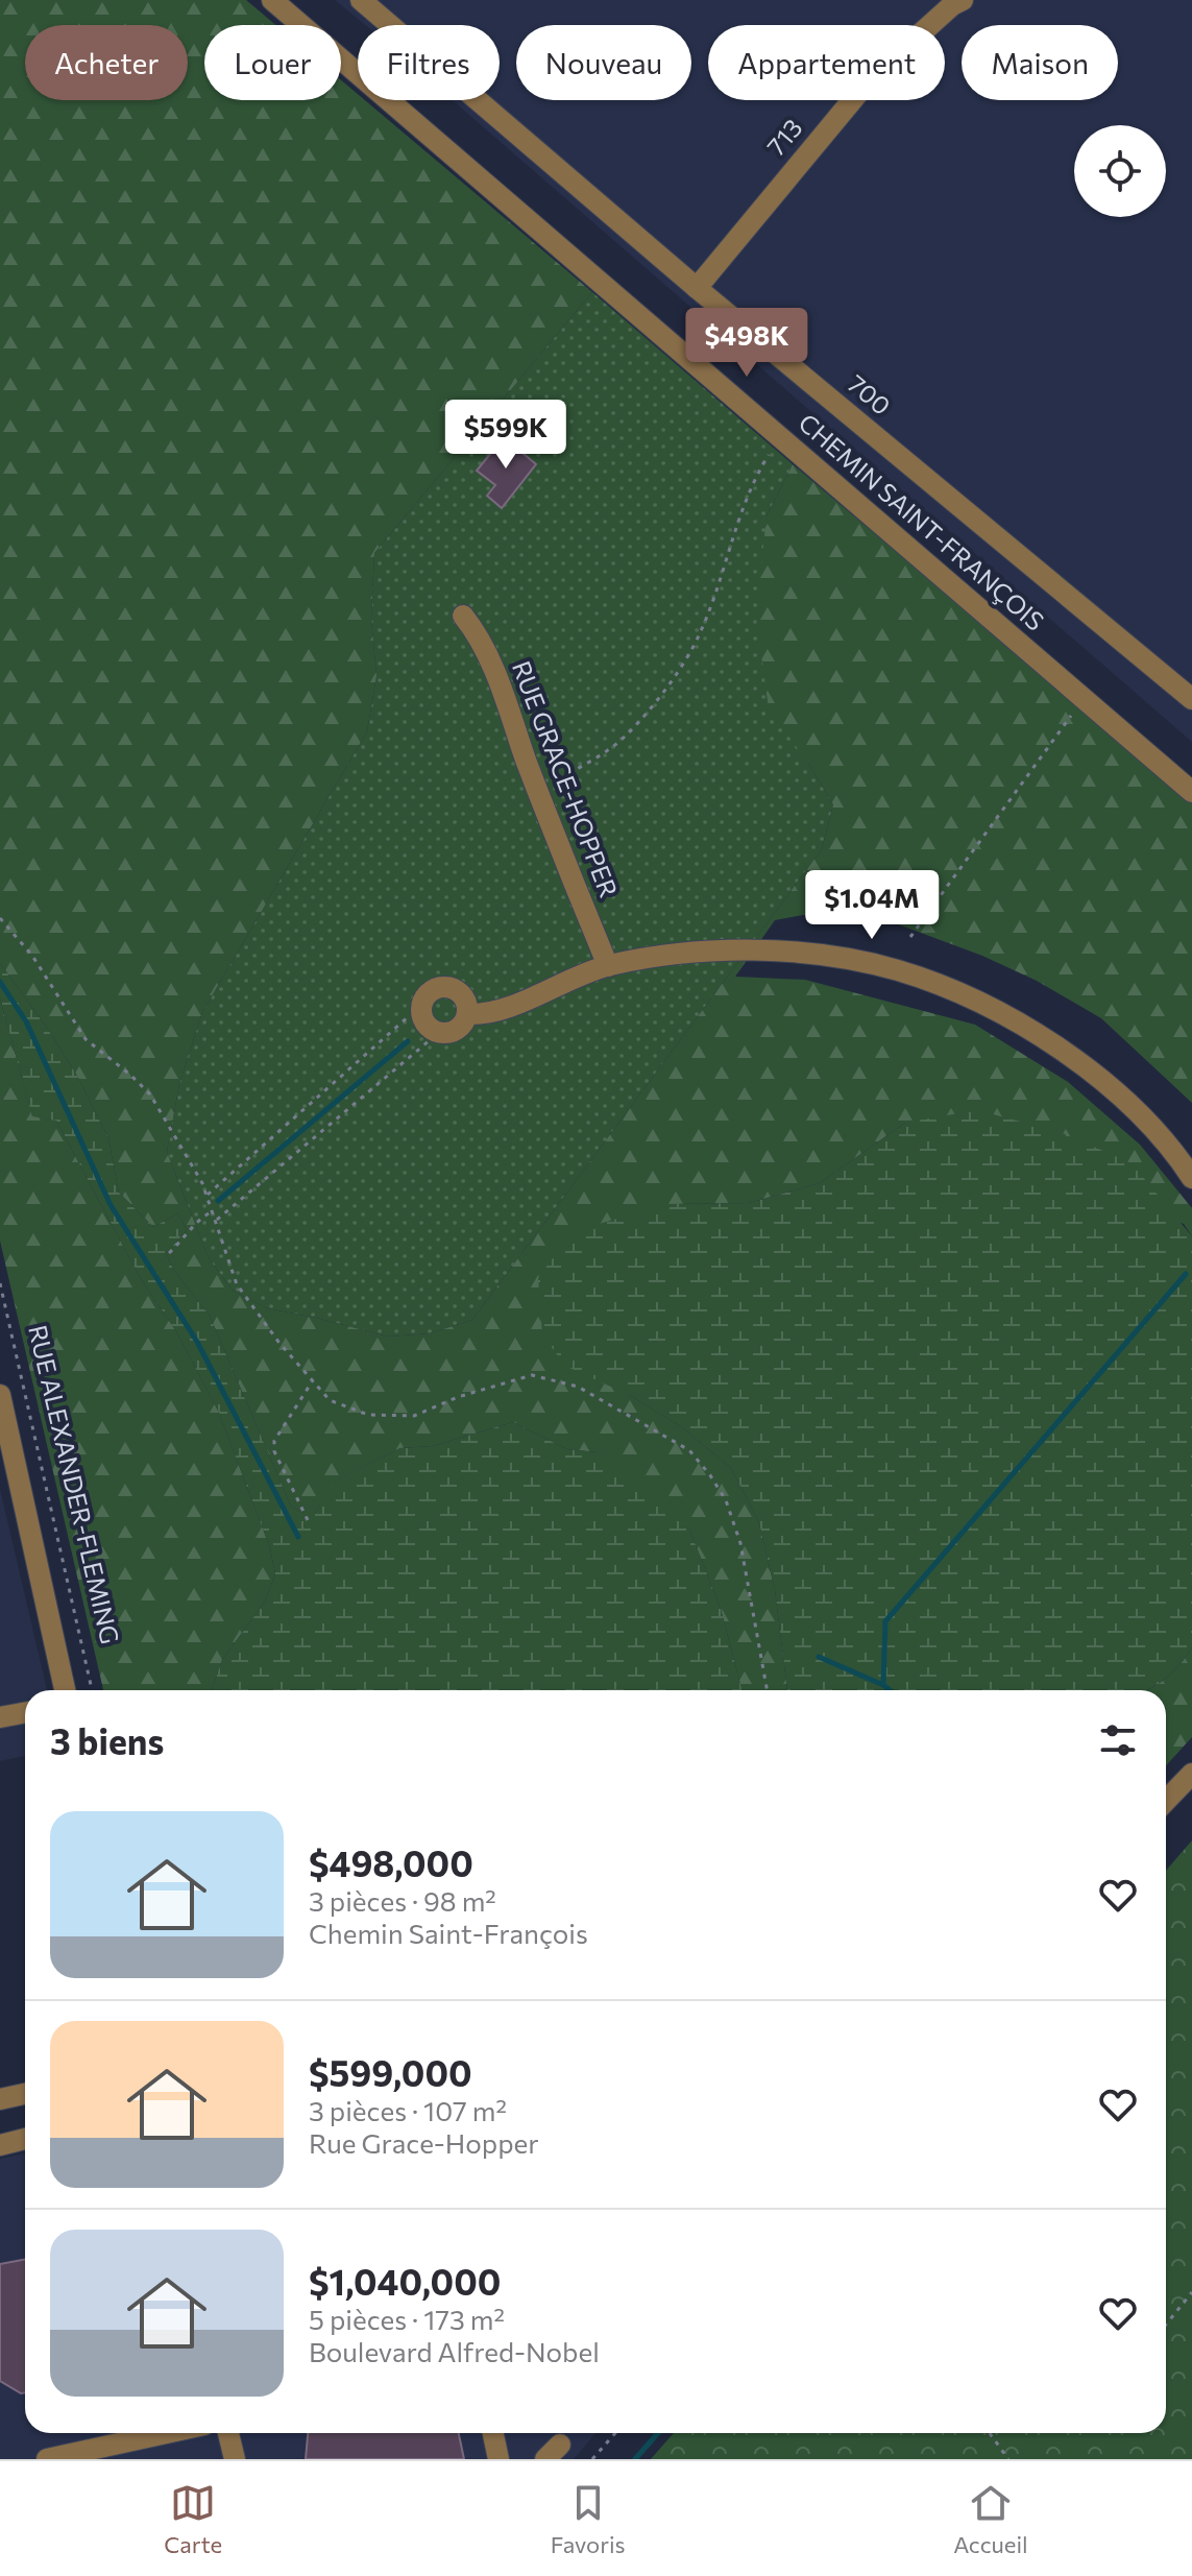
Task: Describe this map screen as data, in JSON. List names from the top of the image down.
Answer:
{
  "streets": {
    "street": [
      "713",
      "700",
      "CHEMIN SAINT-FRANÇOIS",
      "RUE GRACE-HOPPER",
      "RUE ALEXANDER-FLEMING"
    ]
  },
  "crossings": [
    ["713", "700"]
  ],
  "page": {
    "chip": [
      "Acheter",
      "Louer",
      "Filtres",
      "Nouveau",
      "Appartement",
      "Maison"
    ],
    "price": ["$498K", "$599K", "$1.04M"],
    "heading": "3 biens",
    "list": [
      {
        "name": "$498,000",
        "note": "3 pièces · 98 m² · Chemin Saint-François"
      },
      {
        "name": "$599,000",
        "note": "3 pièces · 107 m² · Rue Grace-Hopper"
      },
      {
        "name": "$1,040,000",
        "note": "5 pièces · 173 m² · Boulevard Alfred-Nobel"
      }
    ],
    "tabs": ["Carte", "Favoris", "Accueil"]
  }
}
